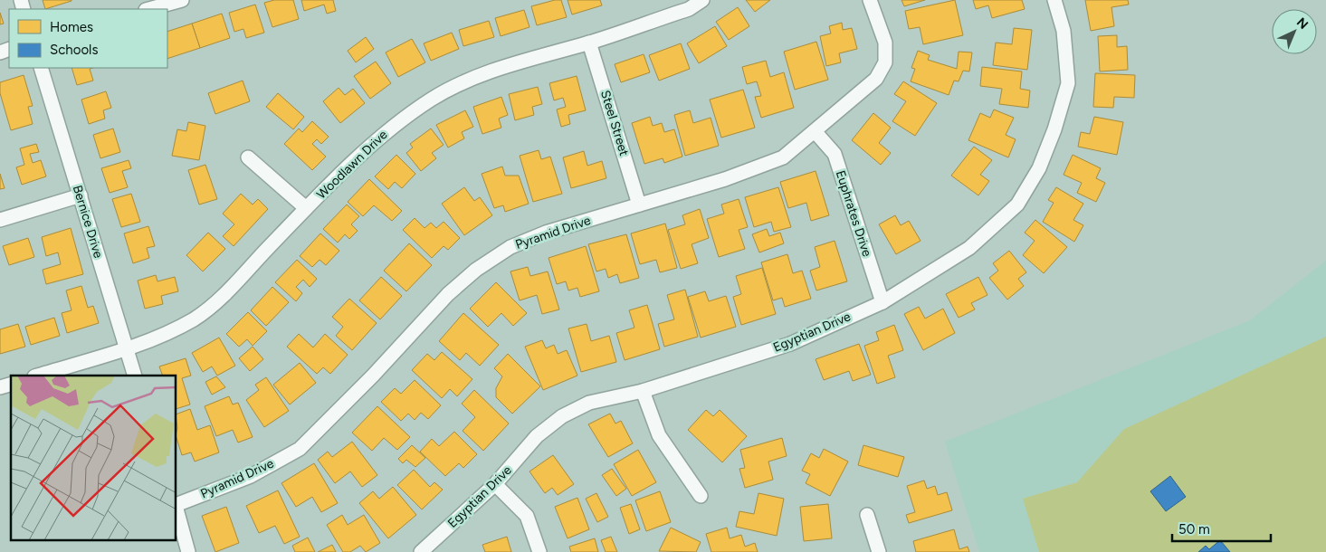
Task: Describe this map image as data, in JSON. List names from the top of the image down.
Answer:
{
  "streets": {
    "street": [
      "Steel Street",
      "Woodlawn Drive",
      "Euphrates Drive",
      "Bernice Drive",
      "Pyramid Drive",
      "Egyptian Drive"
    ]
  },
  "crossings": [
    ["Steel Street", "Woodlawn Drive"],
    ["Steel Street", "Pyramid Drive"],
    ["Woodlawn Drive", "Bernice Drive"],
    ["Euphrates Drive", "Pyramid Drive"],
    ["Euphrates Drive", "Egyptian Drive"]
  ],
  "legend": ["Homes", "Schools"],
  "scale_bar": "50 m",
  "north": "top right"
}
